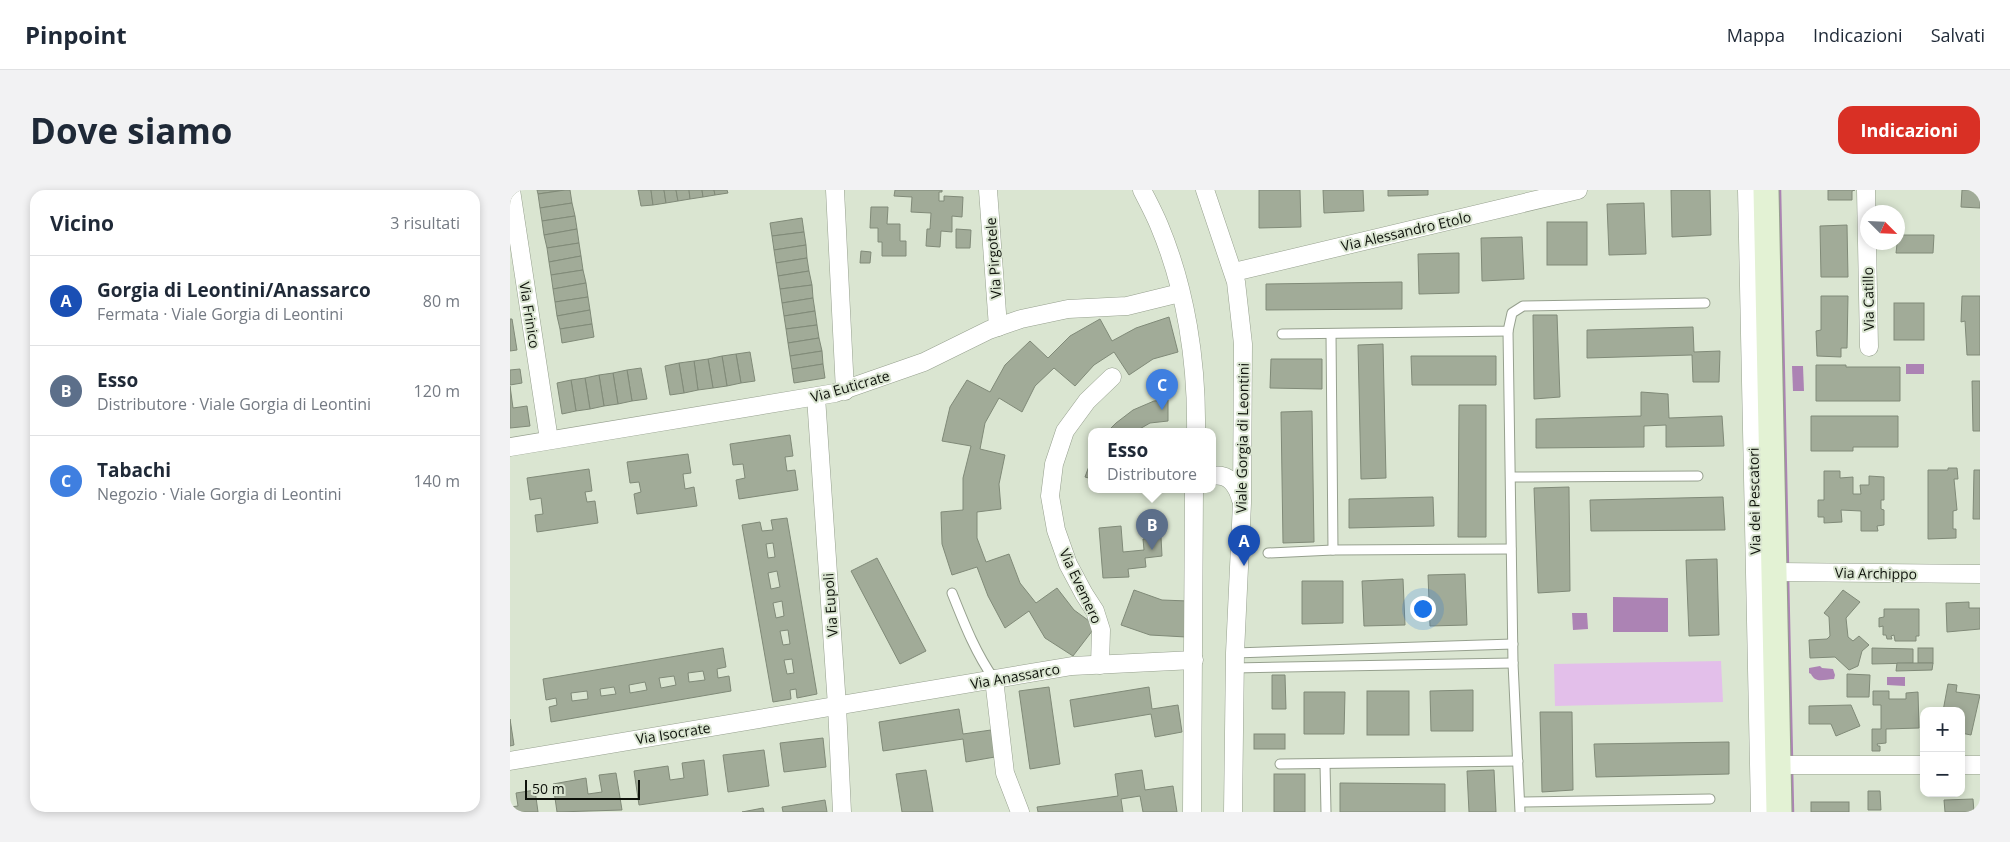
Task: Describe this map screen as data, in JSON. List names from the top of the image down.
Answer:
{
  "streets": {
    "street": [
      "Via Alessandro Etolo",
      "Via Pirgotele",
      "Via Catillo",
      "Via Frinico",
      "Via Euticrate",
      "Viale Gorgia di Leontini",
      "Via dei Pescatori",
      "Via Archippo",
      "Via Evemero",
      "Via Eupoli",
      "Via Anassarco",
      "Via Isocrate"
    ]
  },
  "crossings": [
    ["Via Alessandro Etolo", "Viale Gorgia di Leontini"],
    ["Via Pirgotele", "Via Euticrate"],
    ["Via Frinico", "Via Euticrate"],
    ["Via Euticrate", "Via Eupoli"],
    ["Via dei Pescatori", "Via Archippo"],
    ["Via Evemero", "Via Anassarco"],
    ["Via Eupoli", "Via Anassarco"],
    ["Via Eupoli", "Via Isocrate"],
    ["Via Anassarco", "Via Isocrate"]
  ],
  "scale_bar": "50 m",
  "north": "bottom right",
  "page": {
    "header": "Pinpoint",
    "nav": ["Mappa", "Indicazioni", "Salvati"],
    "buttons": "Indicazioni",
    "title": "Dove siamo",
    "heading": ["Vicino", "3 risultati"],
    "list": [
      {
        "mark": "A",
        "name": "Gorgia di Leontini/Anassarco",
        "note": "Fermata · Viale Gorgia di Leontini",
        "value": "80 m"
      },
      {
        "mark": "B",
        "name": "Esso",
        "note": "Distributore · Viale Gorgia di Leontini",
        "value": "120 m"
      },
      {
        "mark": "C",
        "name": "Tabachi",
        "note": "Negozio · Viale Gorgia di Leontini",
        "value": "140 m"
      }
    ],
    "pins": ["C", "B", "A"],
    "popup": ["Esso", "Distributore"],
    "map_buttons": ["+", "−"],
    "scale": "50 m"
  }
}
